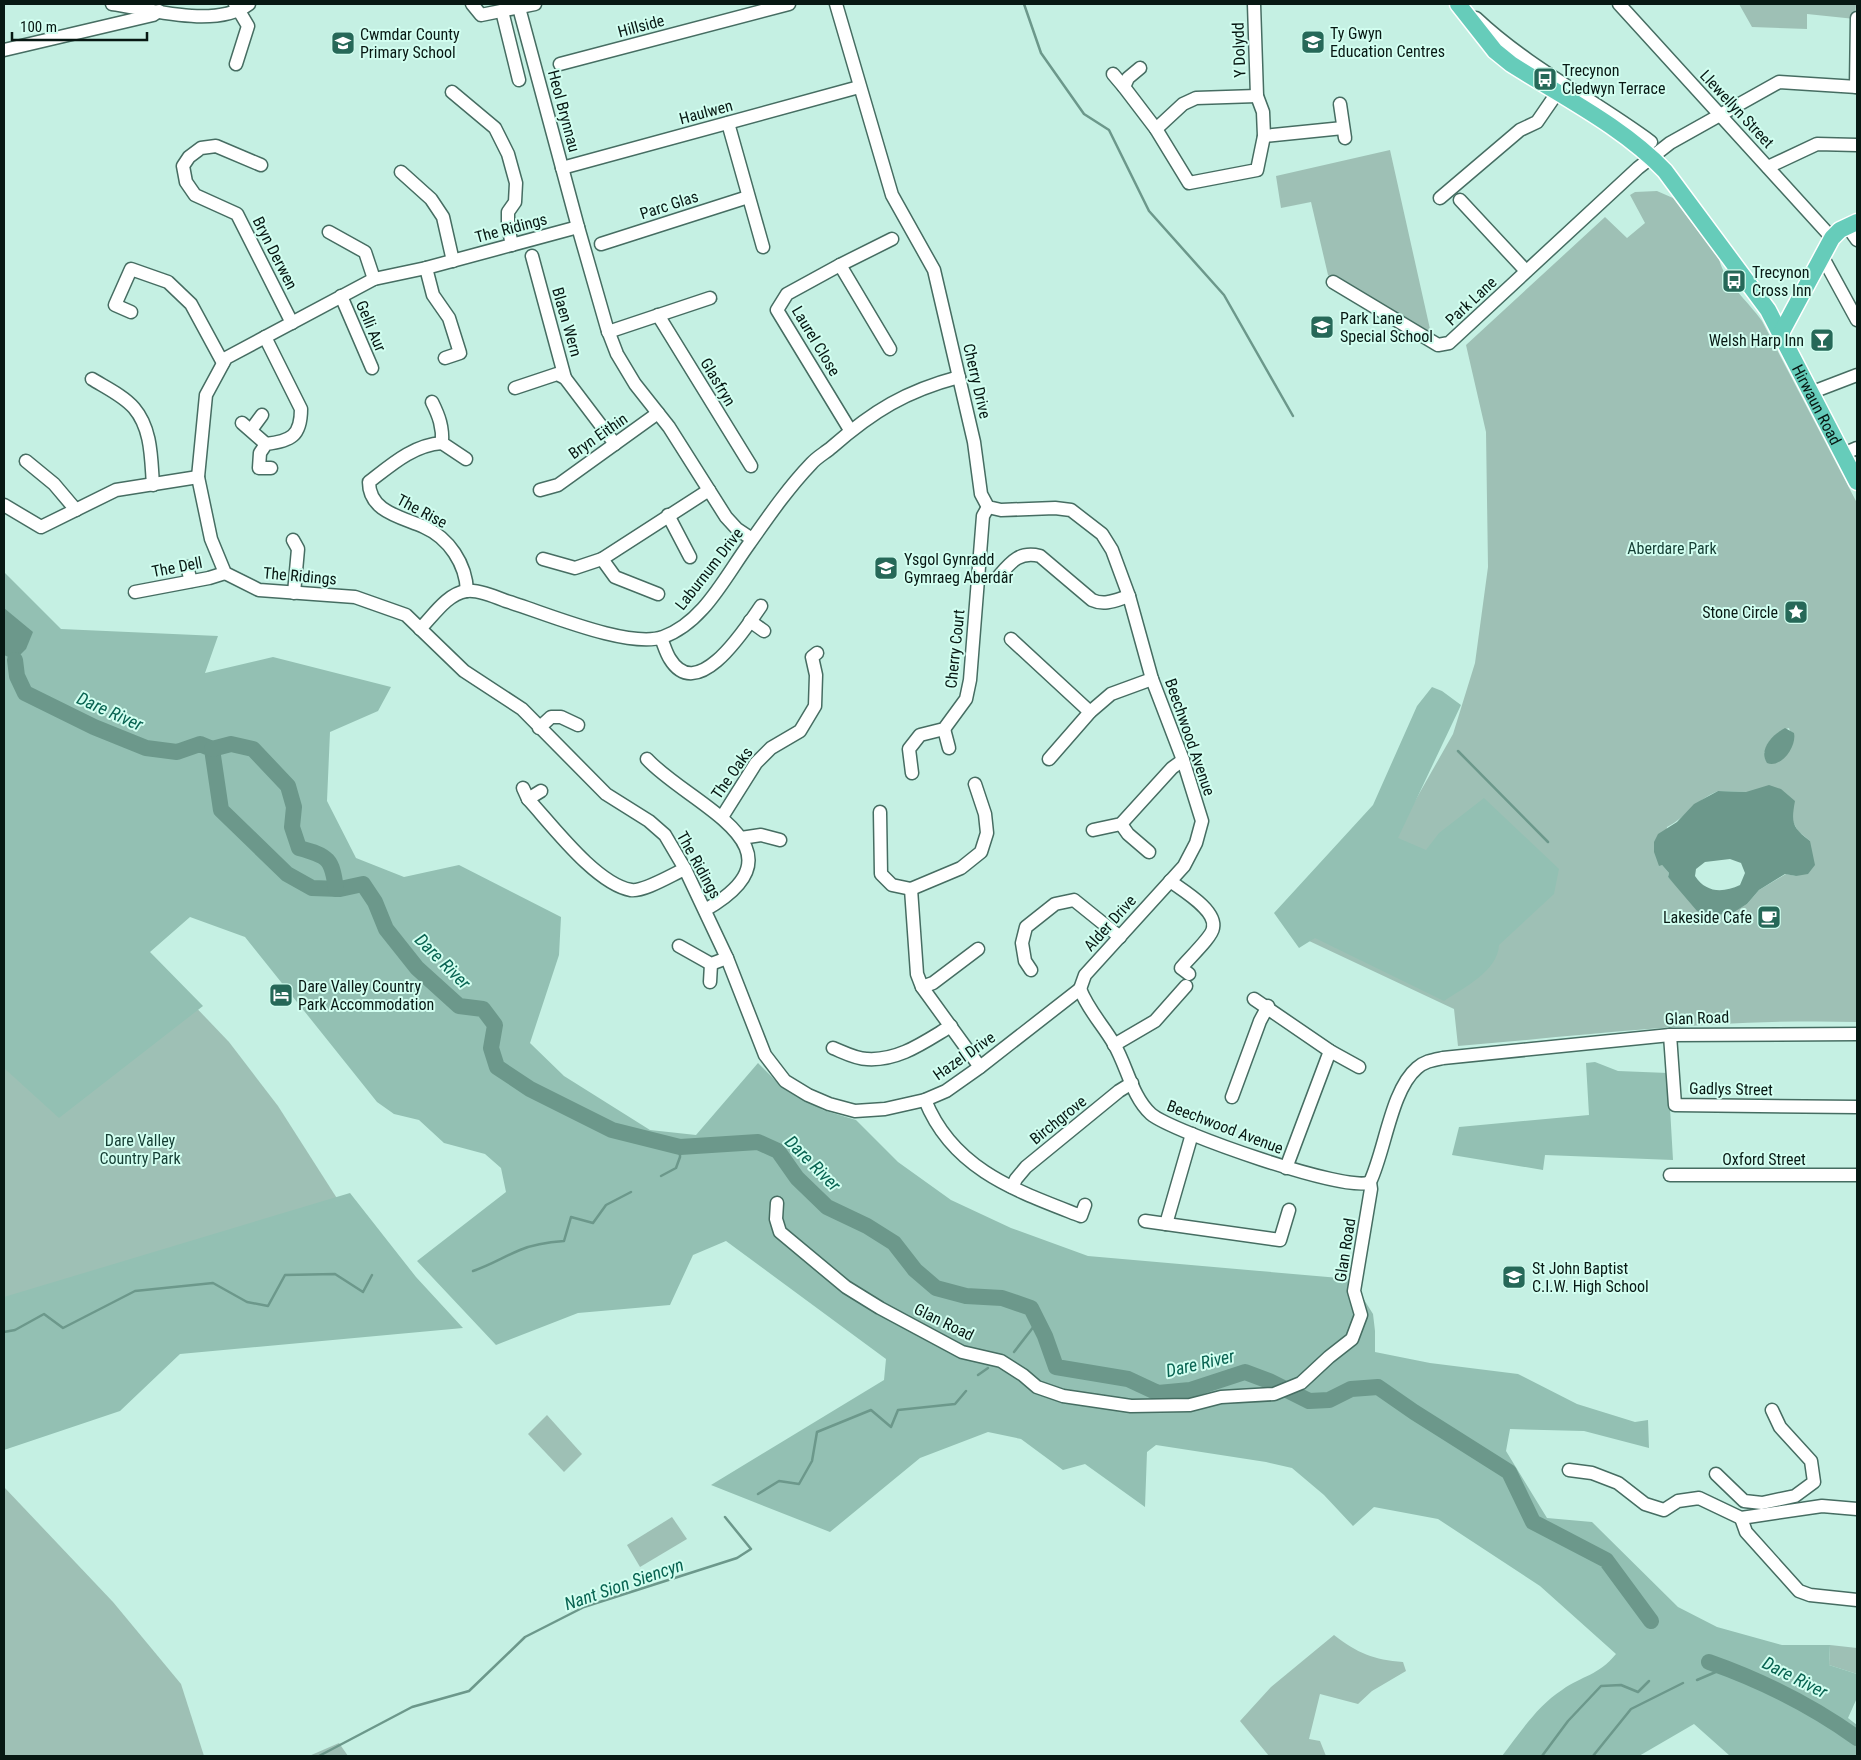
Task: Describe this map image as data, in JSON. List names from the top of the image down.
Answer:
{
  "streets": {
    "main road": ["Hirwaun Road"],
    "street": [
      "Hillside",
      "Y Dolydd",
      "Llewellyn Street",
      "Heol Brynnau",
      "Haulwen",
      "Parc Glas",
      "The Ridings",
      "Bryn Derwen",
      "Park Lane",
      "Blaen Wern",
      "Gelli Aur",
      "Laurel Close",
      "Cherry Drive",
      "Glasfryn",
      "Bryn Eithin",
      "The Rise",
      "The Dell",
      "Laburnum Drive",
      "Cherry Court",
      "Beechwood Avenue",
      "The Oaks",
      "Alder Drive",
      "Glan Road",
      "Hazel Drive",
      "Gadlys Street",
      "Birchgrove",
      "Oxford Street"
    ]
  },
  "crossings": [
    ["Llewellyn Street", "Park Lane"],
    ["Heol Brynnau", "Haulwen"],
    ["Heol Brynnau", "The Ridings"],
    ["Heol Brynnau", "Bryn Eithin"],
    ["Heol Brynnau", "Laburnum Drive"],
    ["Haulwen", "Cherry Drive"],
    ["The Ridings", "Bryn Derwen"],
    ["The Ridings", "Gelli Aur"],
    ["The Ridings", "The Dell"],
    ["The Ridings", "Hazel Drive"],
    ["Park Lane", "Hirwaun Road"],
    ["Blaen Wern", "Bryn Eithin"],
    ["Laurel Close", "Laburnum Drive"],
    ["Cherry Drive", "Laburnum Drive"],
    ["Cherry Drive", "Cherry Court"],
    ["The Rise", "Laburnum Drive"],
    ["Beechwood Avenue", "Alder Drive"],
    ["Beechwood Avenue", "Glan Road"],
    ["Beechwood Avenue", "Hazel Drive"],
    ["Beechwood Avenue", "Birchgrove"],
    ["Alder Drive", "Hazel Drive"],
    ["Glan Road", "Gadlys Street"]
  ],
  "water": ["Dare River", "Nant Sion Siencyn"],
  "parks": ["Aberdare Park", "Dare Valley Country Park"],
  "places": {
    "school or university": [
      "Ty Gwyn Education Centres",
      "Cwmdar County Primary School",
      "Park Lane Special School",
      "Ysgol Gynradd Gymraeg Aberdâr",
      "St John Baptist C.I.W. High School"
    ],
    "bus stop": ["Trecynon Cledwyn Terrace", "Trecynon Cross Inn"],
    "bar": ["Welsh Harp Inn"],
    "place": ["Stone Circle"],
    "cafe": ["Lakeside Cafe"],
    "hotel": ["Dare Valley Country Park Accommodation"]
  },
  "scale_bar": "100 m"
}
